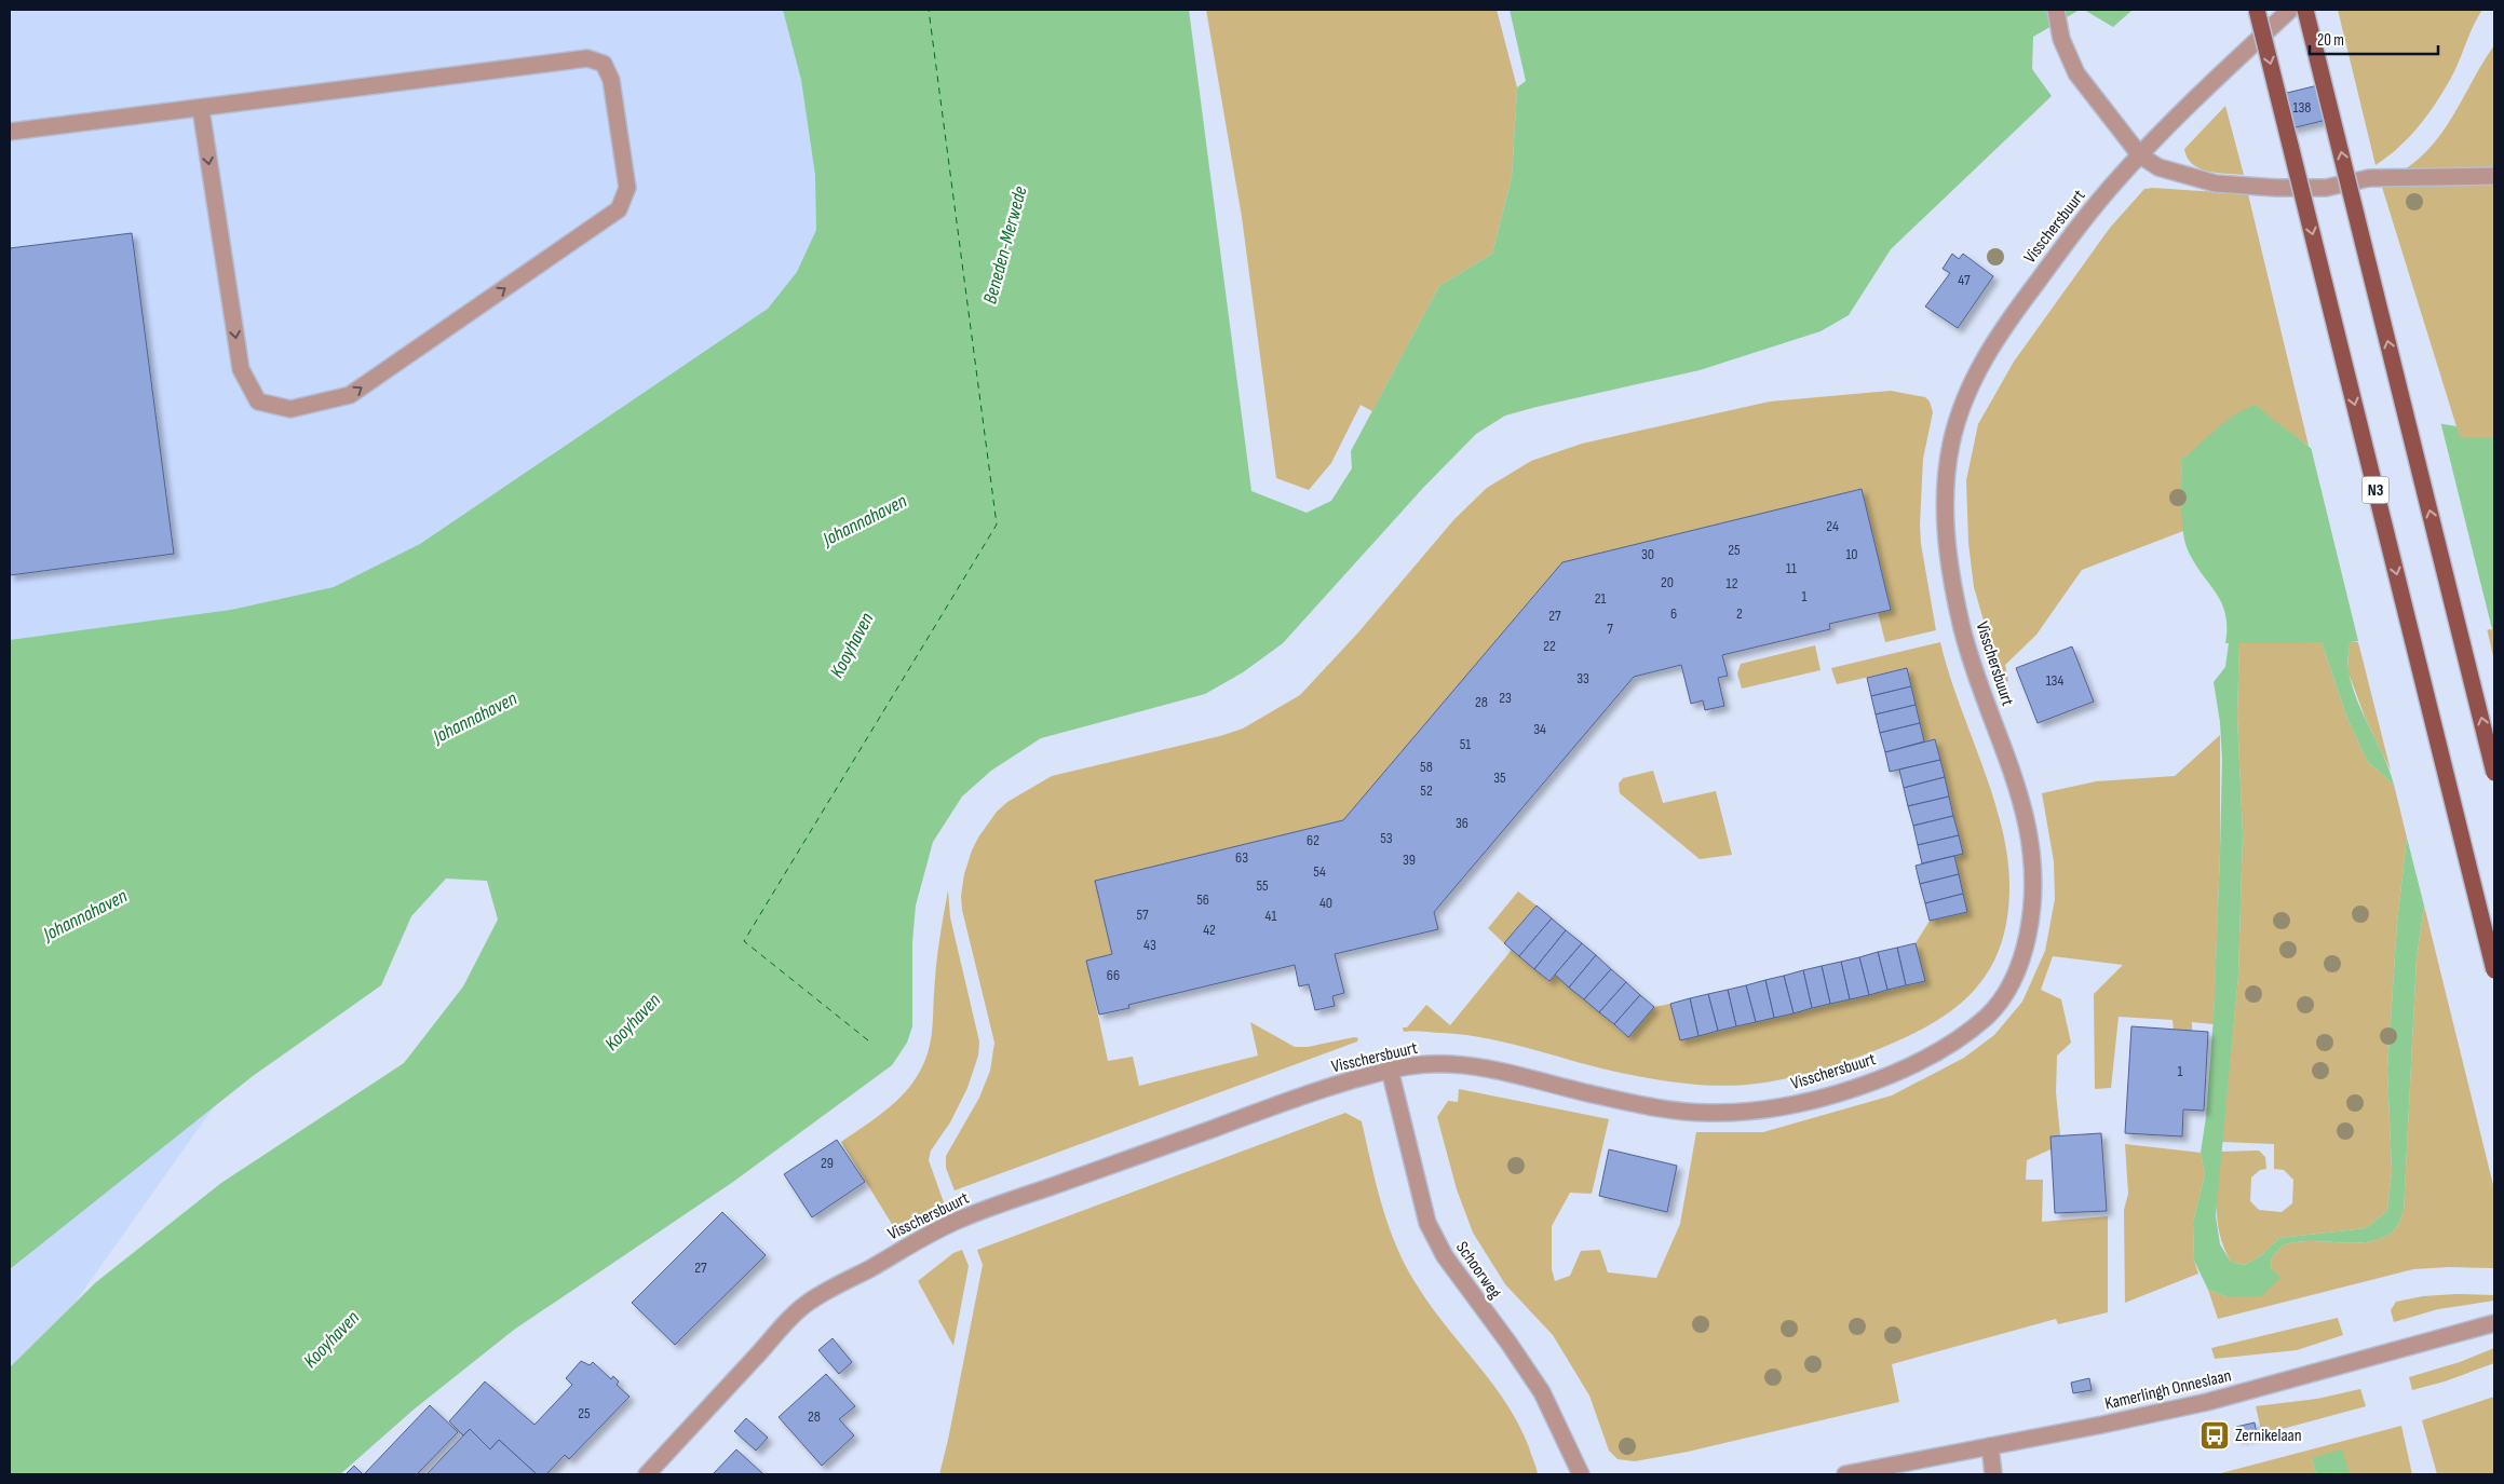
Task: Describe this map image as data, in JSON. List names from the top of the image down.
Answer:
{
  "streets": {
    "main road": ["N3"],
    "street": ["Visschersbuurt", "Schoorweg", "Kamerlingh Onneslaan"]
  },
  "crossings": [
    ["Visschersbuurt", "Schoorweg"]
  ],
  "water": ["Beneden-Merwede", "Johannahaven", "Kooyhaven"],
  "places": {
    "bus stop": ["Zernikelaan"]
  },
  "house_numbers": [
    "138",
    "47",
    "24",
    "25",
    "30",
    "10",
    "11",
    "20",
    "12",
    "1",
    "21",
    "6",
    "2",
    "27",
    "7",
    "22",
    "33",
    "134",
    "23",
    "28",
    "34",
    "51",
    "58",
    "35",
    "52",
    "36",
    "53",
    "62",
    "63",
    "39",
    "54",
    "55",
    "56",
    "40",
    "57",
    "41",
    "42",
    "43",
    "66",
    "1",
    "29",
    "27",
    "25",
    "28"
  ],
  "scale_bar": "20 m"
}
